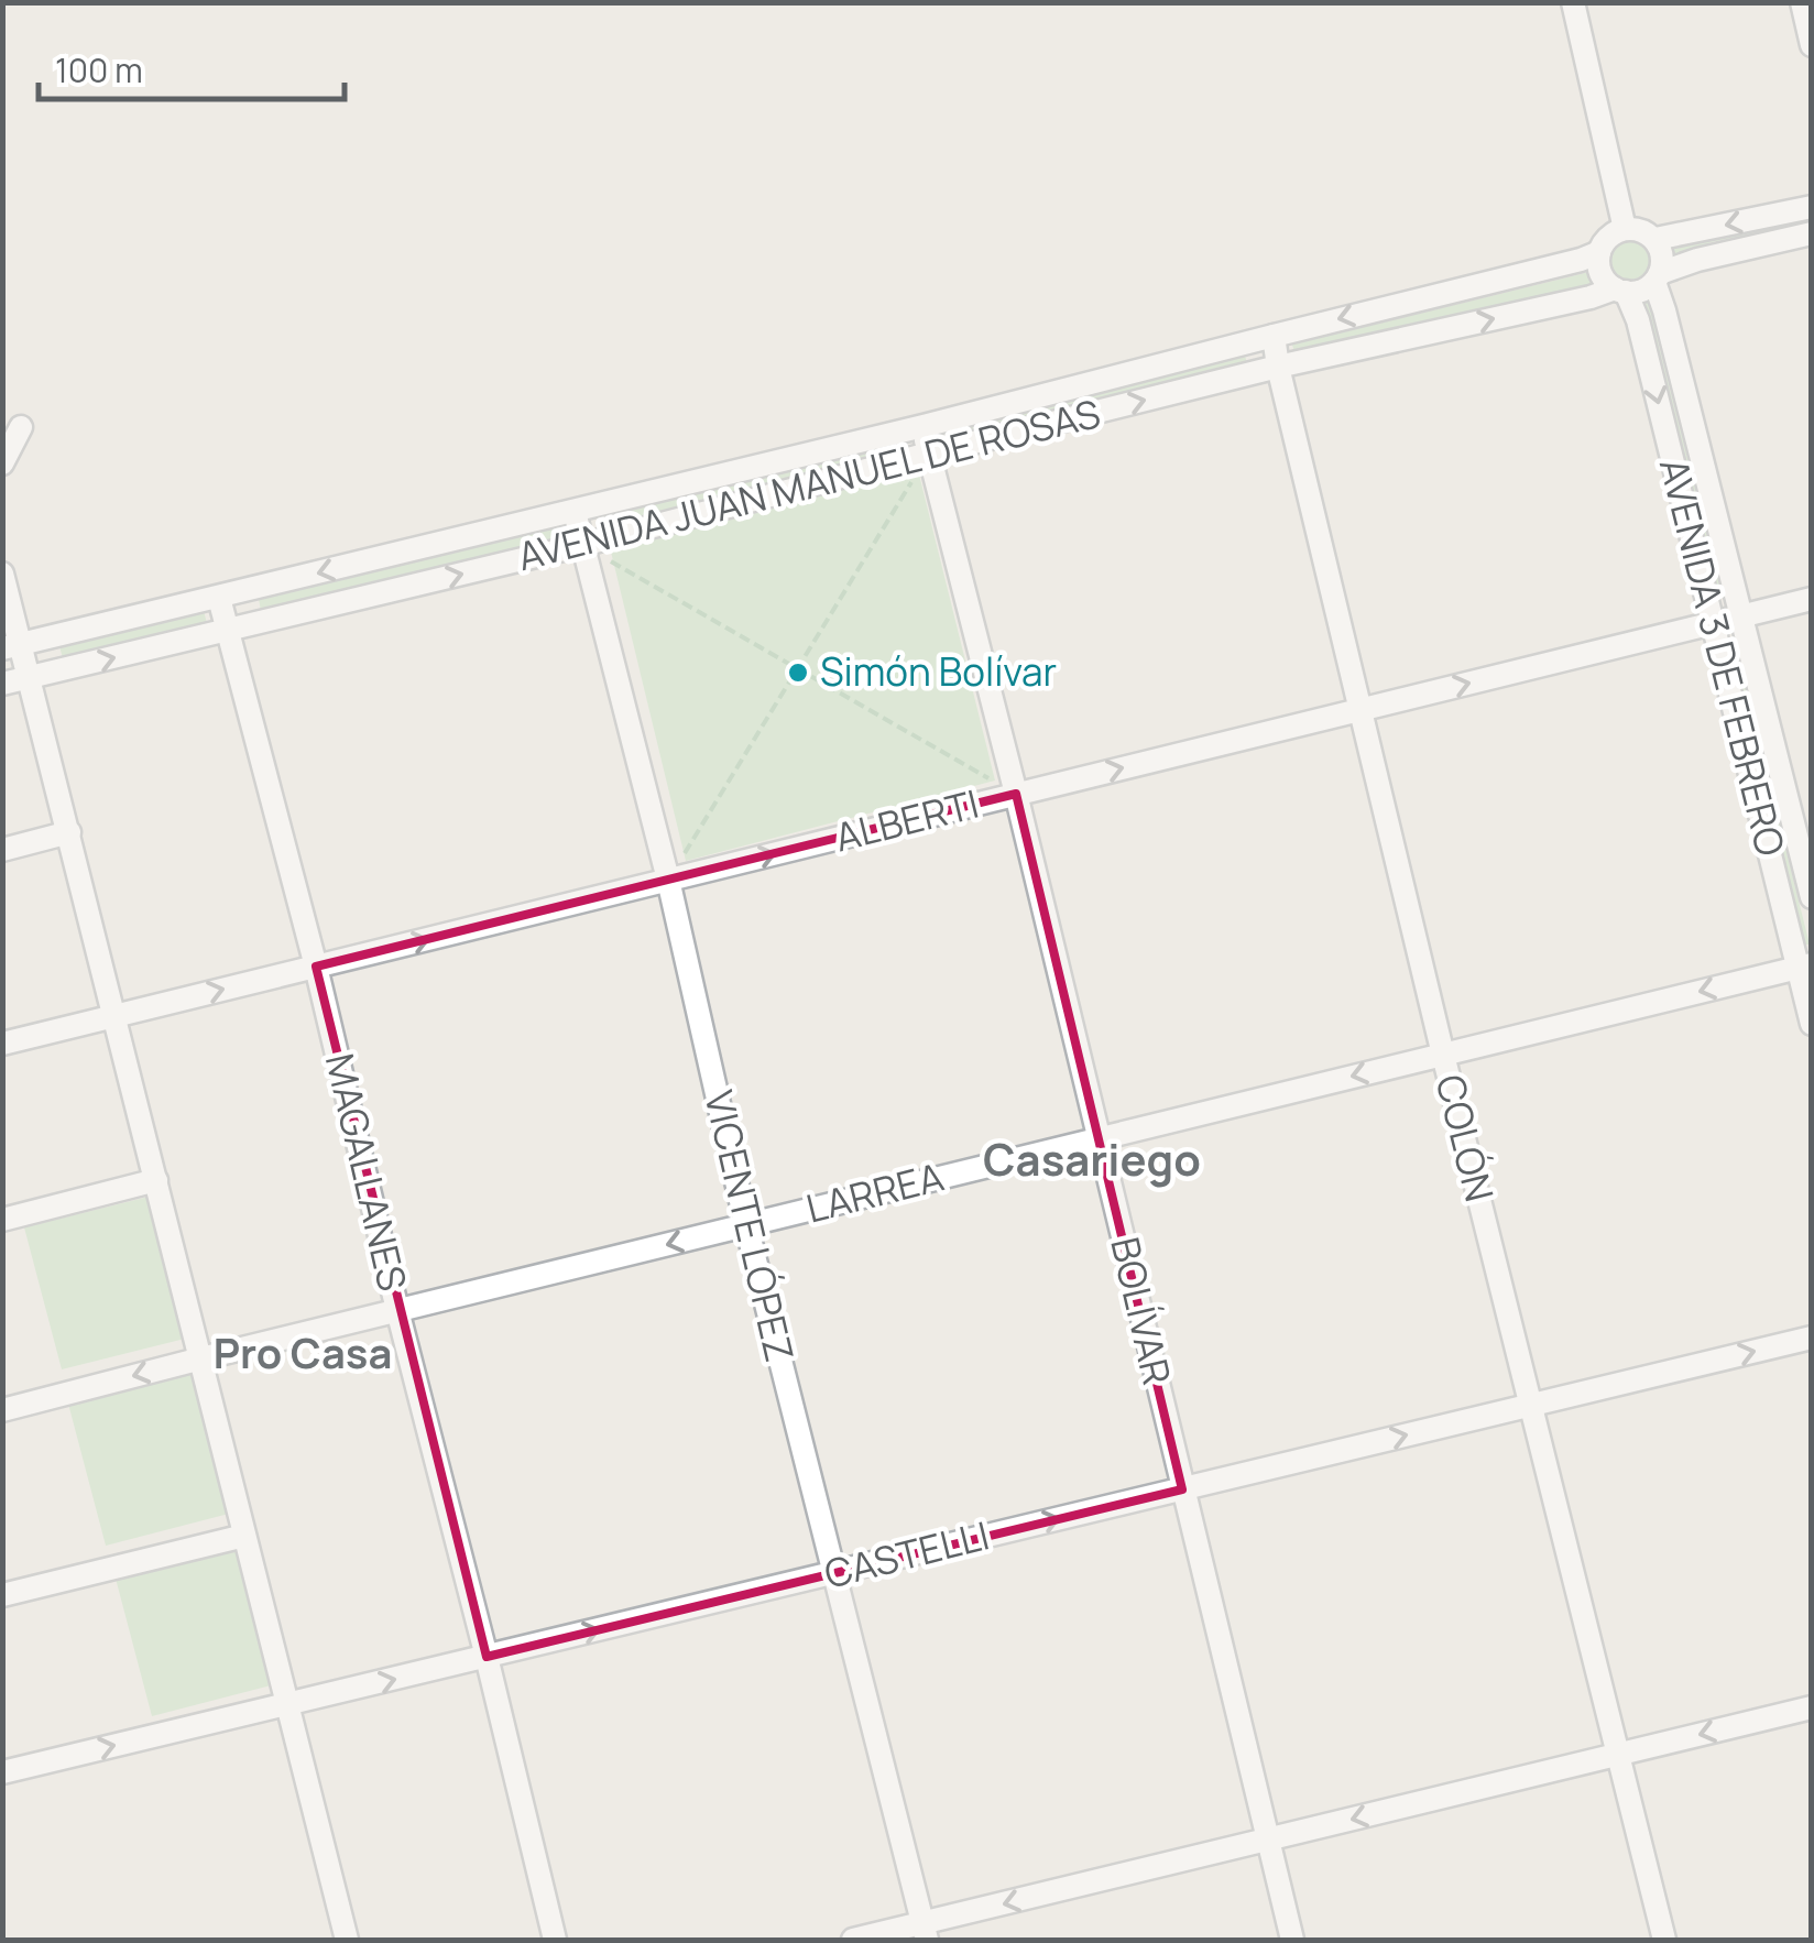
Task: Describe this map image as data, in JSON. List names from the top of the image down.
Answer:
{
  "streets": {
    "street": [
      "AVENIDA JUAN MANUEL DE ROSAS",
      "AVENIDA 3 DE FEBRERO",
      "ALBERTI",
      "COLÓN",
      "MAGALLANES",
      "LARREA",
      "VICENTE LÓPEZ",
      "BOLÍVAR",
      "CASTELLI"
    ]
  },
  "crossings": [
    ["AVENIDA JUAN MANUEL DE ROSAS", "AVENIDA 3 DE FEBRERO"],
    ["AVENIDA JUAN MANUEL DE ROSAS", "COLÓN"],
    ["AVENIDA JUAN MANUEL DE ROSAS", "MAGALLANES"],
    ["AVENIDA JUAN MANUEL DE ROSAS", "VICENTE LÓPEZ"],
    ["AVENIDA JUAN MANUEL DE ROSAS", "BOLÍVAR"],
    ["AVENIDA 3 DE FEBRERO", "ALBERTI"],
    ["AVENIDA 3 DE FEBRERO", "LARREA"],
    ["ALBERTI", "COLÓN"],
    ["ALBERTI", "MAGALLANES"],
    ["ALBERTI", "VICENTE LÓPEZ"],
    ["ALBERTI", "BOLÍVAR"],
    ["COLÓN", "LARREA"],
    ["COLÓN", "CASTELLI"],
    ["MAGALLANES", "LARREA"],
    ["MAGALLANES", "CASTELLI"],
    ["LARREA", "VICENTE LÓPEZ"],
    ["LARREA", "BOLÍVAR"],
    ["VICENTE LÓPEZ", "CASTELLI"],
    ["BOLÍVAR", "CASTELLI"]
  ],
  "one_way": ["ALBERTI", "LARREA", "CASTELLI"],
  "districts": ["Casariego", "Pro Casa"],
  "places": ["Simón Bolívar"],
  "scale_bar": "100 m"
}
